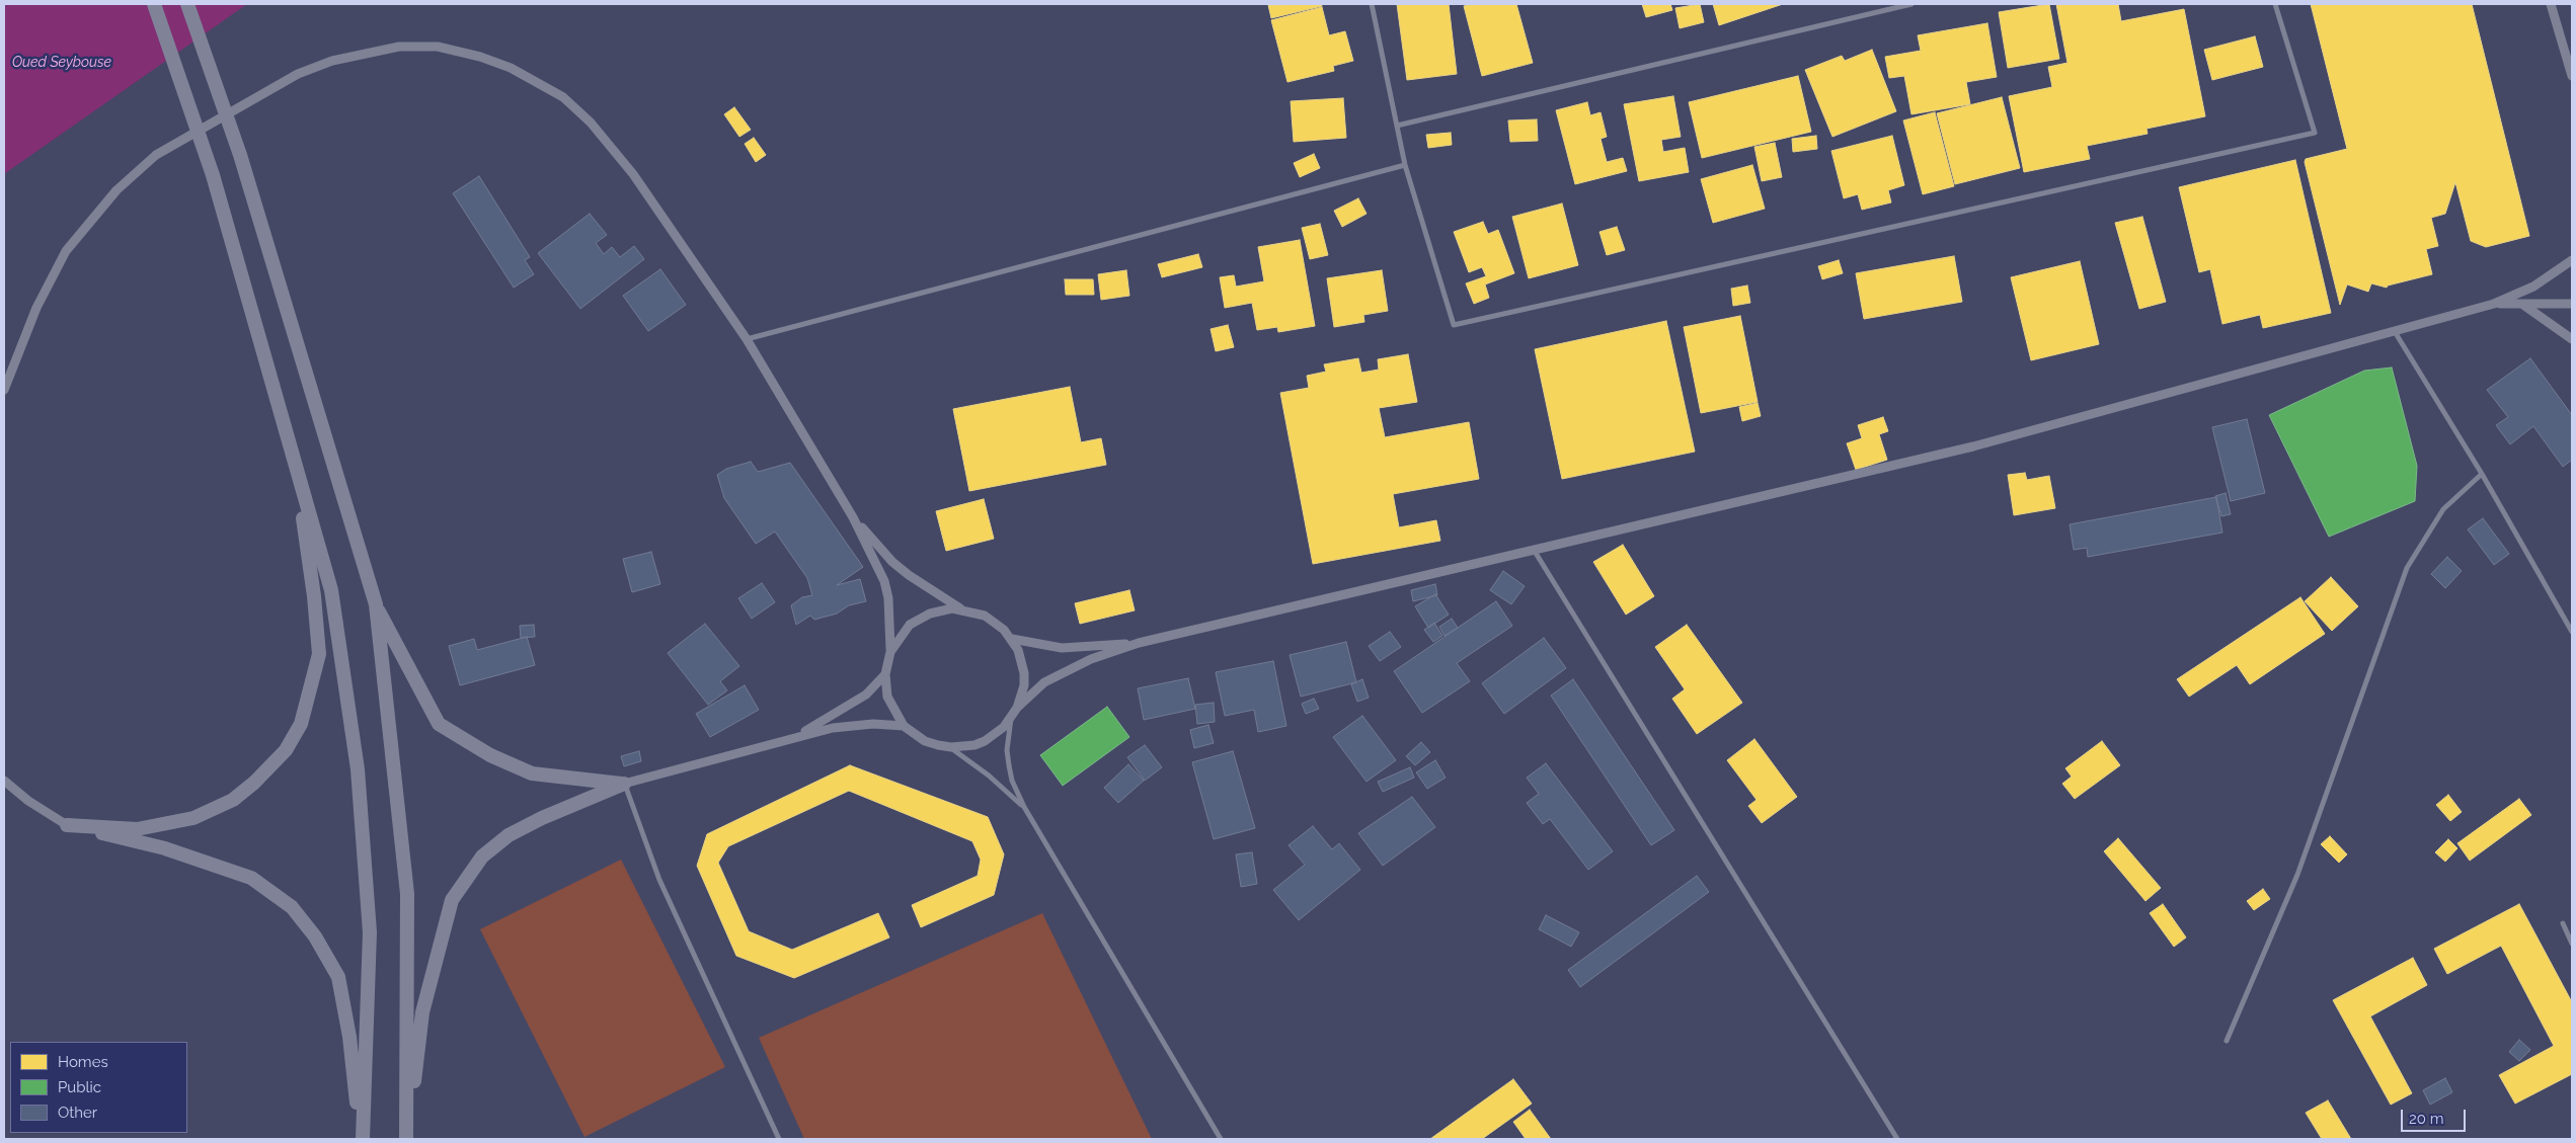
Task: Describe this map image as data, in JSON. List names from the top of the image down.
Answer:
{
  "water": ["Oued Seybouse"],
  "legend": ["Homes", "Public", "Other"],
  "scale_bar": "20 m"
}
